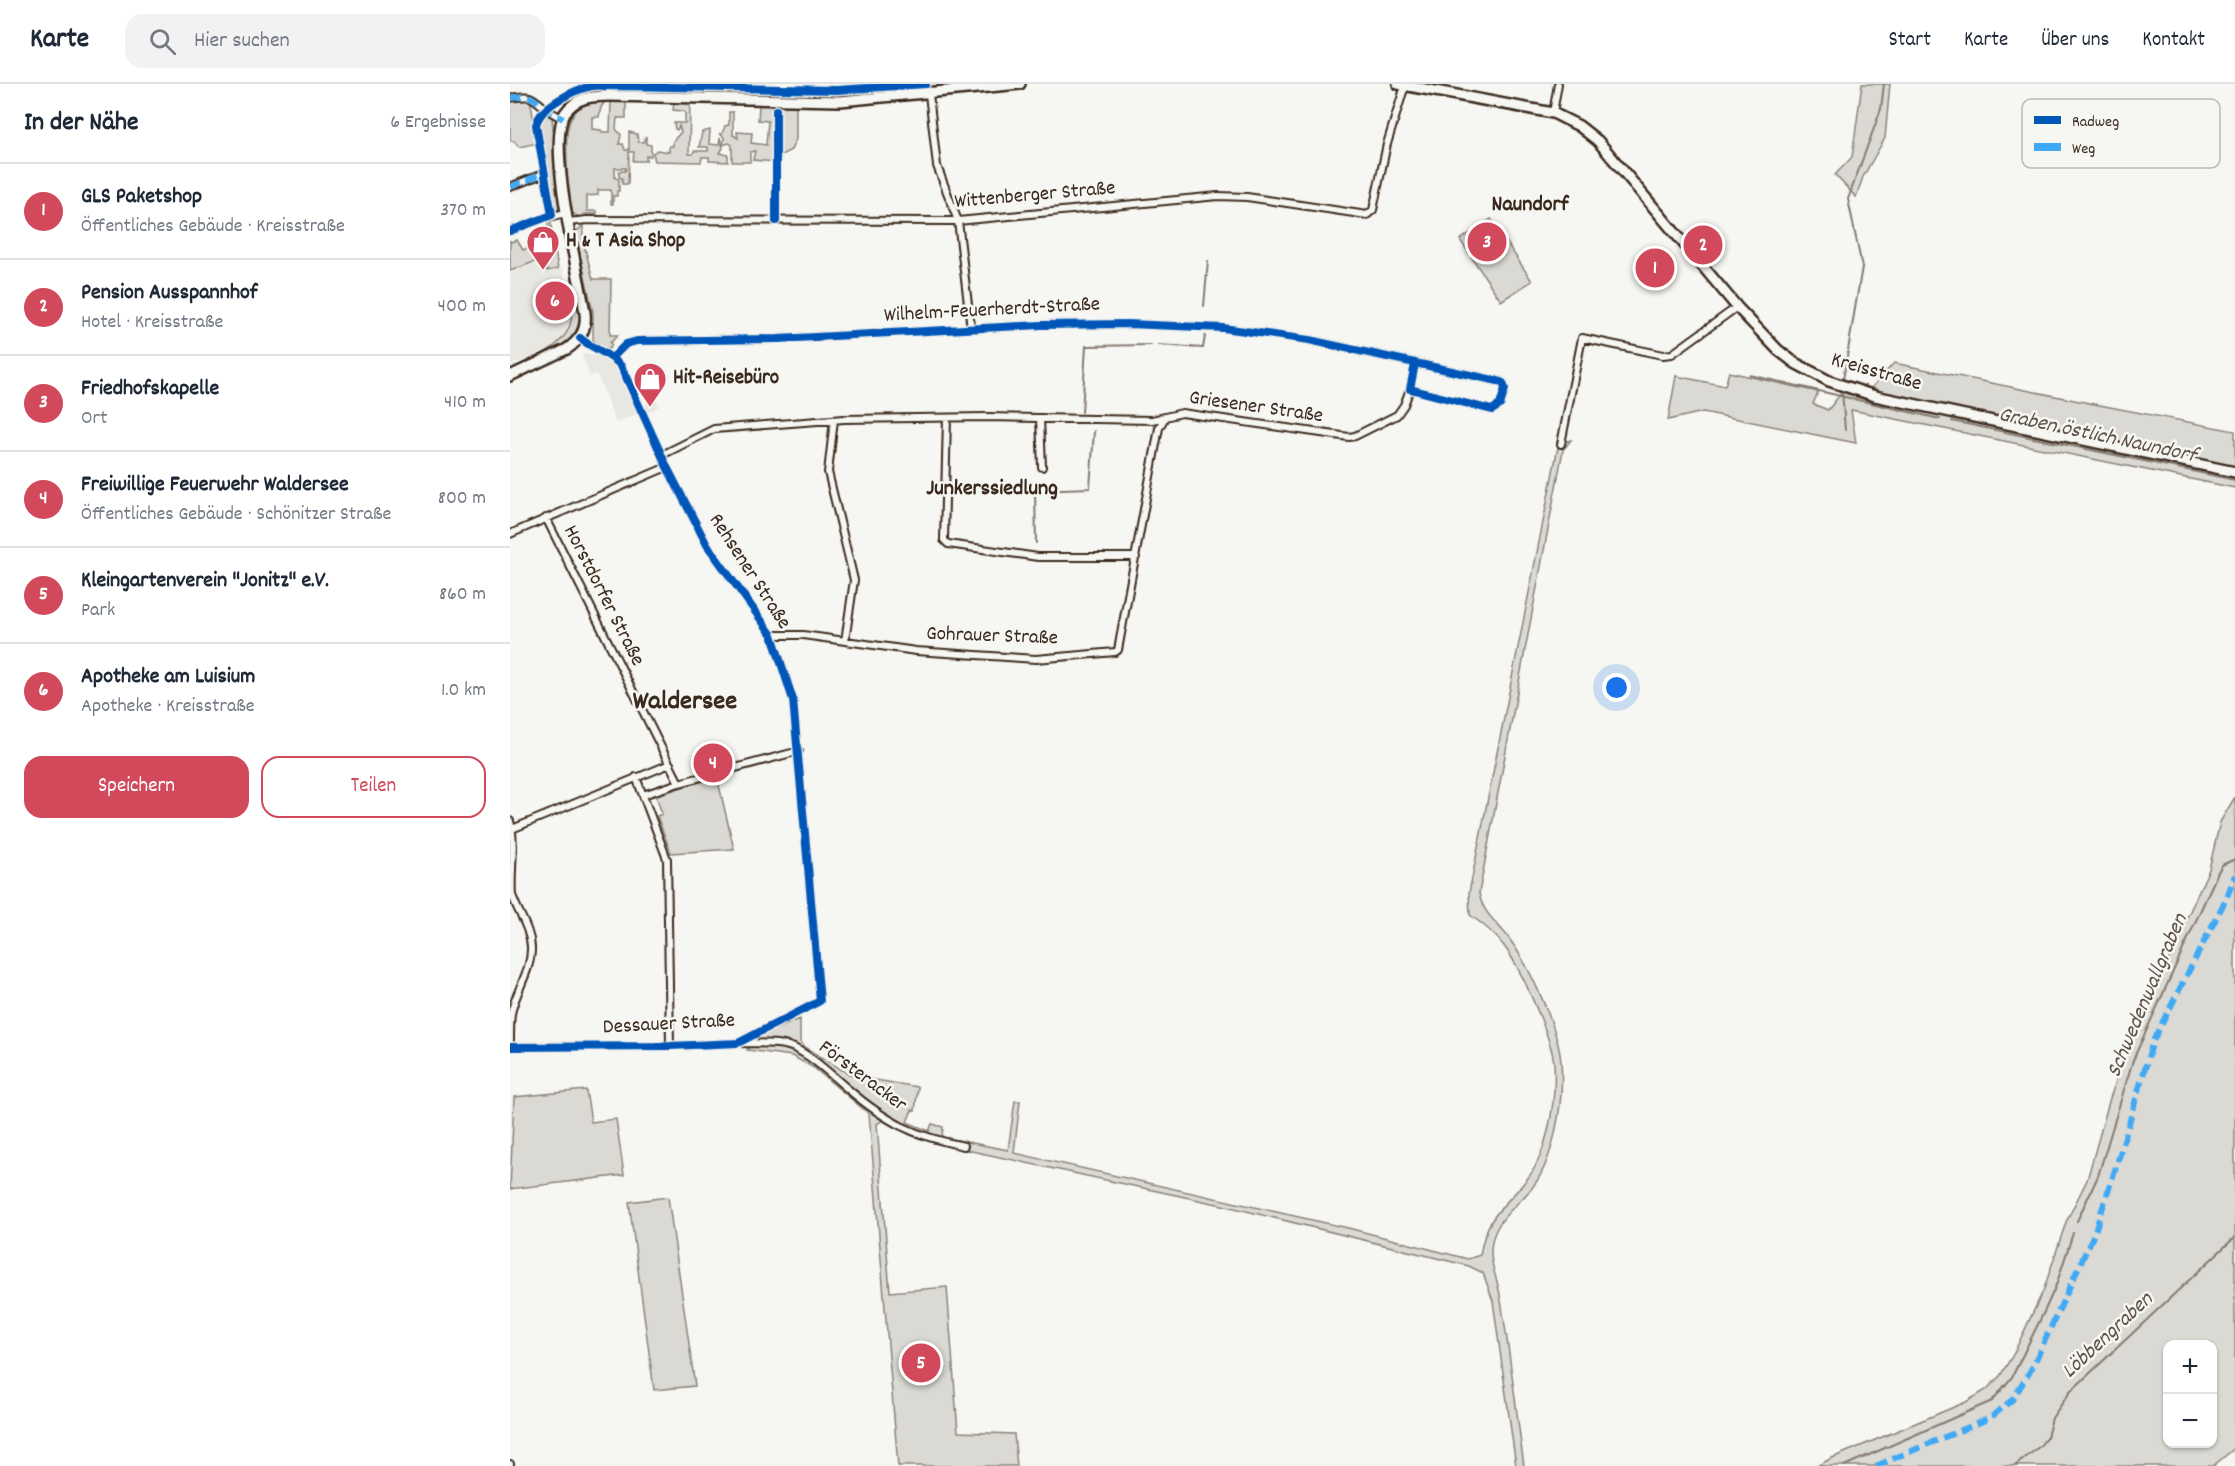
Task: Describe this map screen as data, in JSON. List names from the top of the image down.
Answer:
{
  "streets": {
    "main road": ["Kreisstraße"],
    "street": [
      "Wittenberger Straße",
      "Wilhelm-Feuerherdt-Straße",
      "Griesener Straße",
      "Rehsener Straße",
      "Horstdorfer Straße",
      "Gohrauer Straße",
      "Dessauer Straße",
      "Försteracker"
    ]
  },
  "crossings": [
    ["Wittenberger Straße", "Kreisstraße"],
    ["Wilhelm-Feuerherdt-Straße", "Griesener Straße"],
    ["Wilhelm-Feuerherdt-Straße", "Rehsener Straße"],
    ["Griesener Straße", "Rehsener Straße"],
    ["Griesener Straße", "Gohrauer Straße"],
    ["Rehsener Straße", "Gohrauer Straße"],
    ["Rehsener Straße", "Dessauer Straße"],
    ["Dessauer Straße", "Försteracker"]
  ],
  "districts": ["Naundorf", "Junkerssiedlung", "Waldersee"],
  "water": ["Graben östlich Naundorf", "Schwedenwallgraben", "Löbbengraben"],
  "places": {
    "shop": ["H & T Asia Shop", "Hit-Reisebüro"]
  },
  "legend": ["Radweg", "Weg"],
  "page": {
    "header": "Karte",
    "search": "Hier suchen",
    "nav": [
      "Start",
      "Karte",
      "Über uns",
      "Kontakt"
    ],
    "heading": ["In der Nähe", "6 Ergebnisse"],
    "list": [
      {
        "mark": "1",
        "name": "GLS Paketshop",
        "note": "Öffentliches Gebäude · Kreisstraße",
        "value": "370 m"
      },
      {
        "mark": "2",
        "name": "Pension Ausspannhof",
        "note": "Hotel · Kreisstraße",
        "value": "400 m"
      },
      {
        "mark": "3",
        "name": "Friedhofskapelle",
        "note": "Ort",
        "value": "410 m"
      },
      {
        "mark": "4",
        "name": "Freiwillige Feuerwehr Waldersee",
        "note": "Öffentliches Gebäude · Schönitzer Straße",
        "value": "800 m"
      },
      {
        "mark": "5",
        "name": "Kleingartenverein \"Jonitz\" e.V.",
        "note": "Park",
        "value": "860 m"
      },
      {
        "mark": "6",
        "name": "Apotheke am Luisium",
        "note": "Apotheke · Kreisstraße",
        "value": "1.0 km"
      }
    ],
    "pins": [
      "3",
      "2",
      "1",
      "6",
      "4",
      "5"
    ],
    "buttons": ["Speichern", "Teilen"],
    "map_buttons": ["+", "−"]
  }
}
